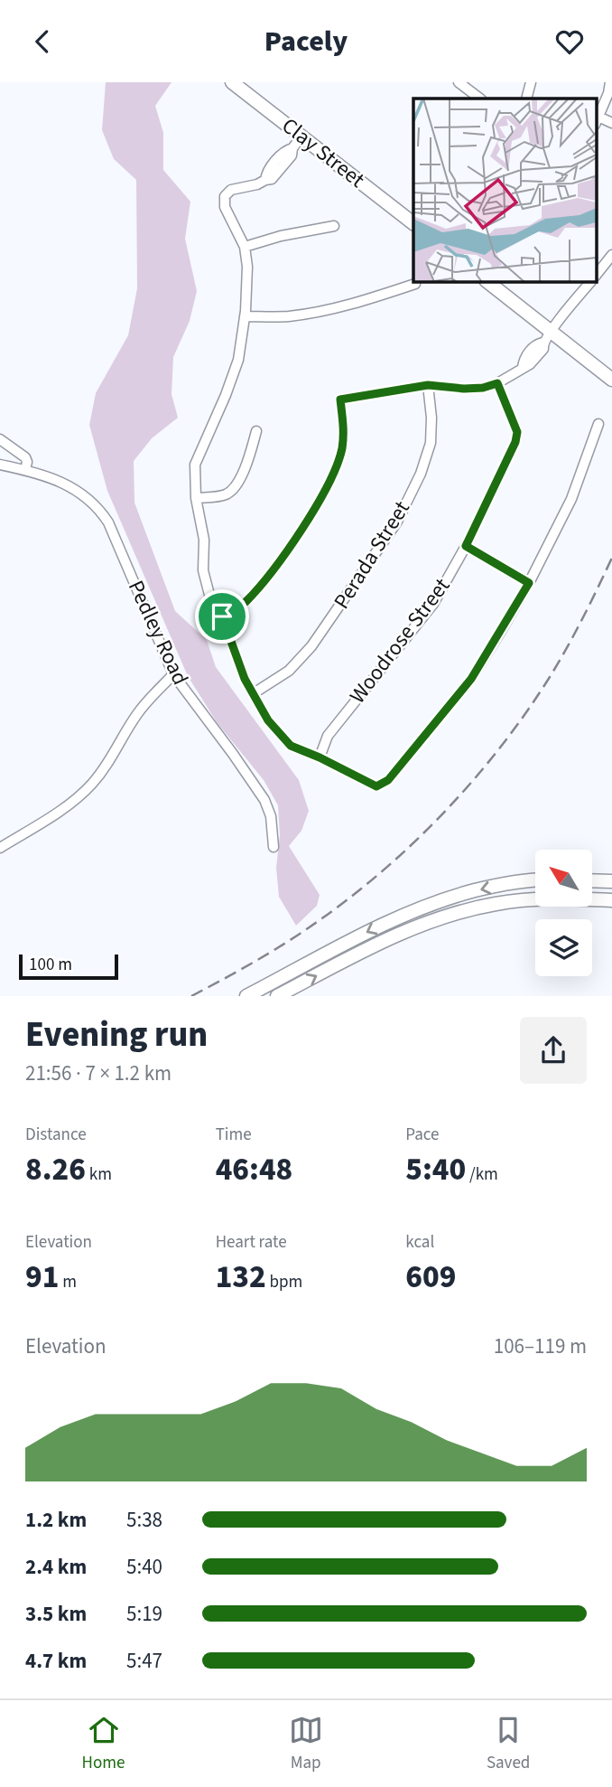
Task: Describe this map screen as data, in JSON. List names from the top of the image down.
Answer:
{
  "streets": {
    "main road": ["Clay Street"],
    "street": ["Perada Street", "Pedley Road", "Woodrose Street"]
  },
  "scale_bar": "100 m",
  "north": "top left",
  "page": {
    "header": "Pacely",
    "scale": "100 m",
    "heading": ["Evening run", "21:56 · 7 × 1.2 km"],
    "stats": [
      ["Distance", "8.26 km"],
      ["Time", "46:48"],
      ["Pace", "5:40 /km"],
      ["Elevation", "91 m"],
      ["Heart rate", "132 bpm"],
      ["kcal", "609"]
    ],
    "chart": ["Elevation", "106–119 m"],
    "list": [
      {
        "name": "1.2 km",
        "note": "5:38"
      },
      {
        "name": "2.4 km",
        "note": "5:40"
      },
      {
        "name": "3.5 km",
        "note": "5:19"
      },
      {
        "name": "4.7 km",
        "note": "5:47"
      }
    ],
    "tabs": ["Home", "Map", "Saved"]
  }
}
